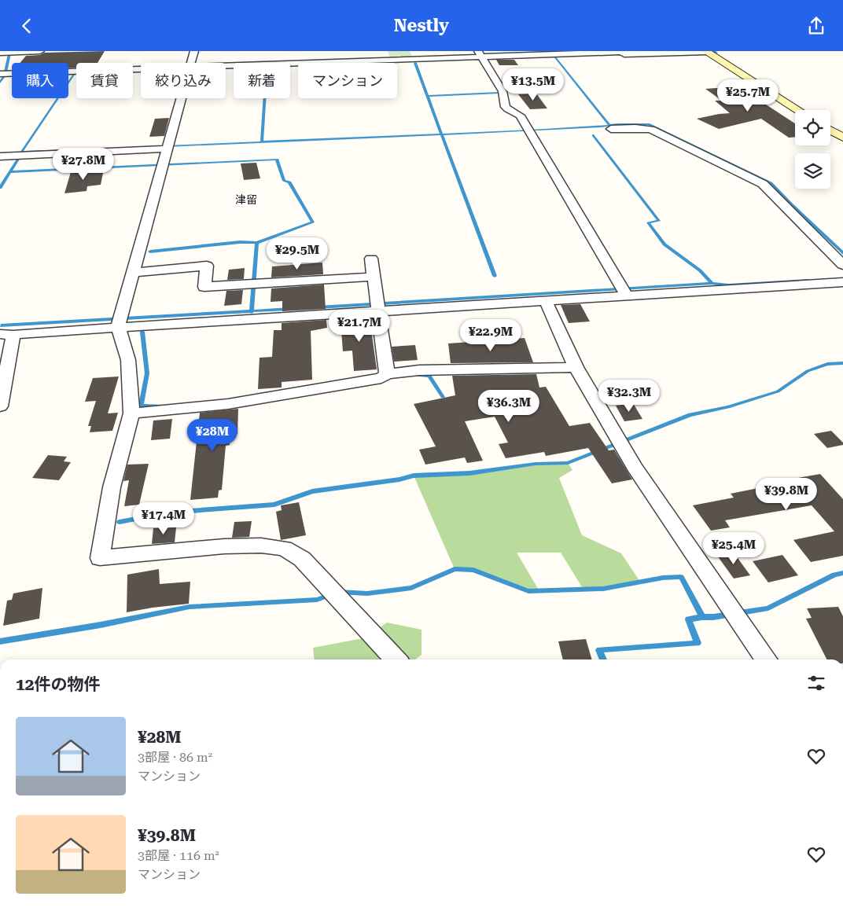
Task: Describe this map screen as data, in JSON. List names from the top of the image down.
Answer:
{
  "districts": ["津留"],
  "page": {
    "header": "Nestly",
    "chip": [
      "購入",
      "賃貸",
      "絞り込み",
      "新着",
      "マンション"
    ],
    "price": [
      "¥13.5M",
      "¥25.7M",
      "¥27.8M",
      "¥29.5M",
      "¥21.7M",
      "¥22.9M",
      "¥32.3M",
      "¥36.3M",
      "¥28M",
      "¥39.8M",
      "¥17.4M",
      "¥25.4M"
    ],
    "heading": "12件の物件",
    "list": [
      {
        "name": "¥28M",
        "note": "3部屋 · 86 m² · マンション"
      },
      {
        "name": "¥39.8M",
        "note": "3部屋 · 116 m² · マンション"
      }
    ]
  }
}
